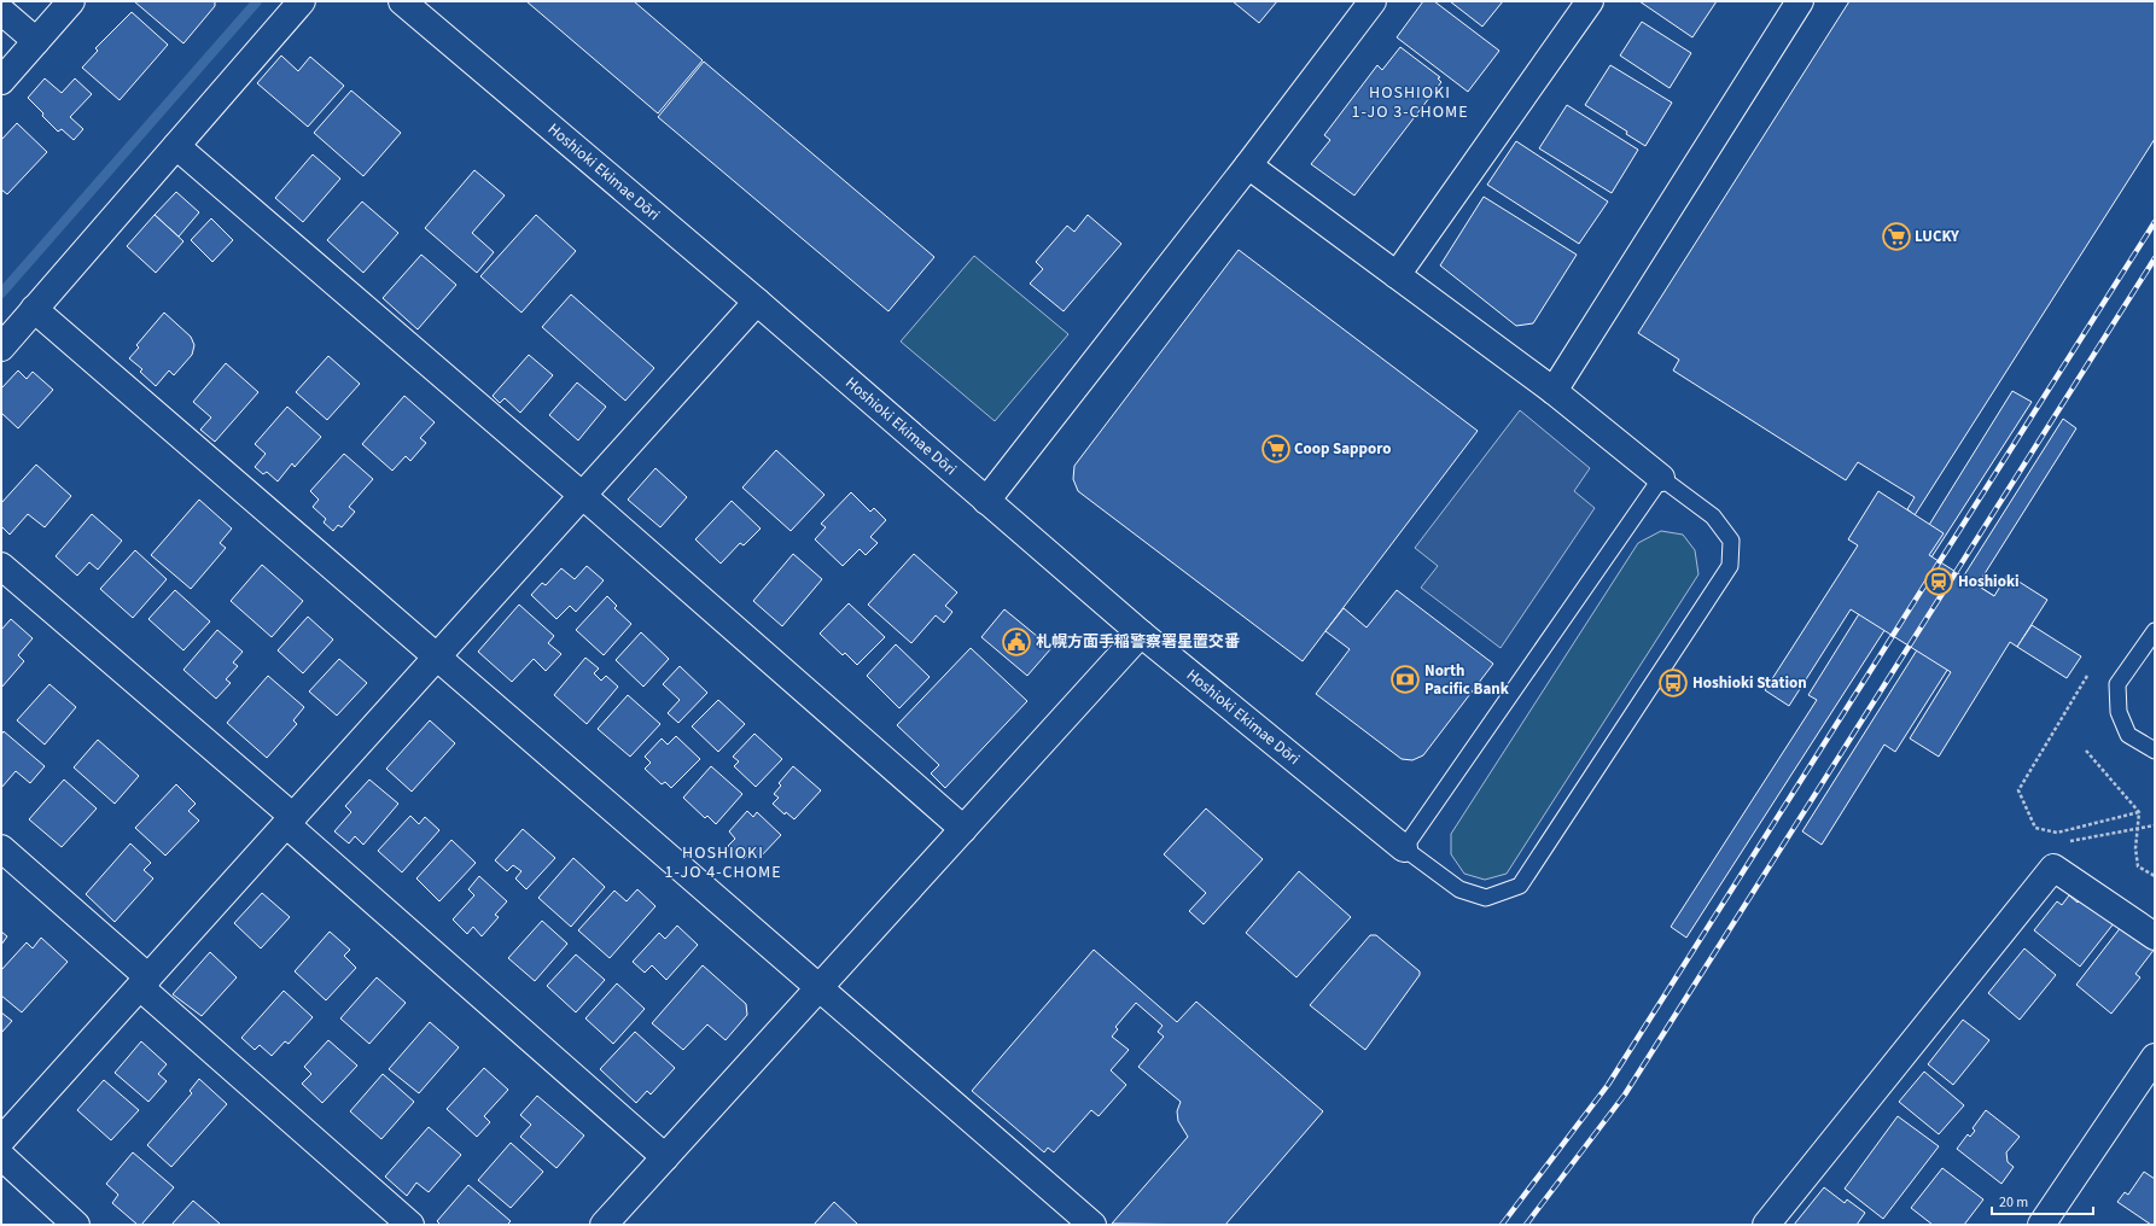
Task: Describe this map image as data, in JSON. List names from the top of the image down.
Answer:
{
  "streets": {
    "street": ["Hoshioki Ekimae Dōri"]
  },
  "districts": ["HOSHIOKI 1-JO 3-CHOME", "HOSHIOKI 1-JO 4-CHOME"],
  "places": {
    "supermarket": ["LUCKY", "Coop Sapporo"],
    "station": ["Hoshioki"],
    "public building": ["札幌方面手稲警察署星置交番"],
    "bank": ["North Pacific Bank"],
    "bus stop": ["Hoshioki Station"]
  },
  "scale_bar": "20 m"
}
